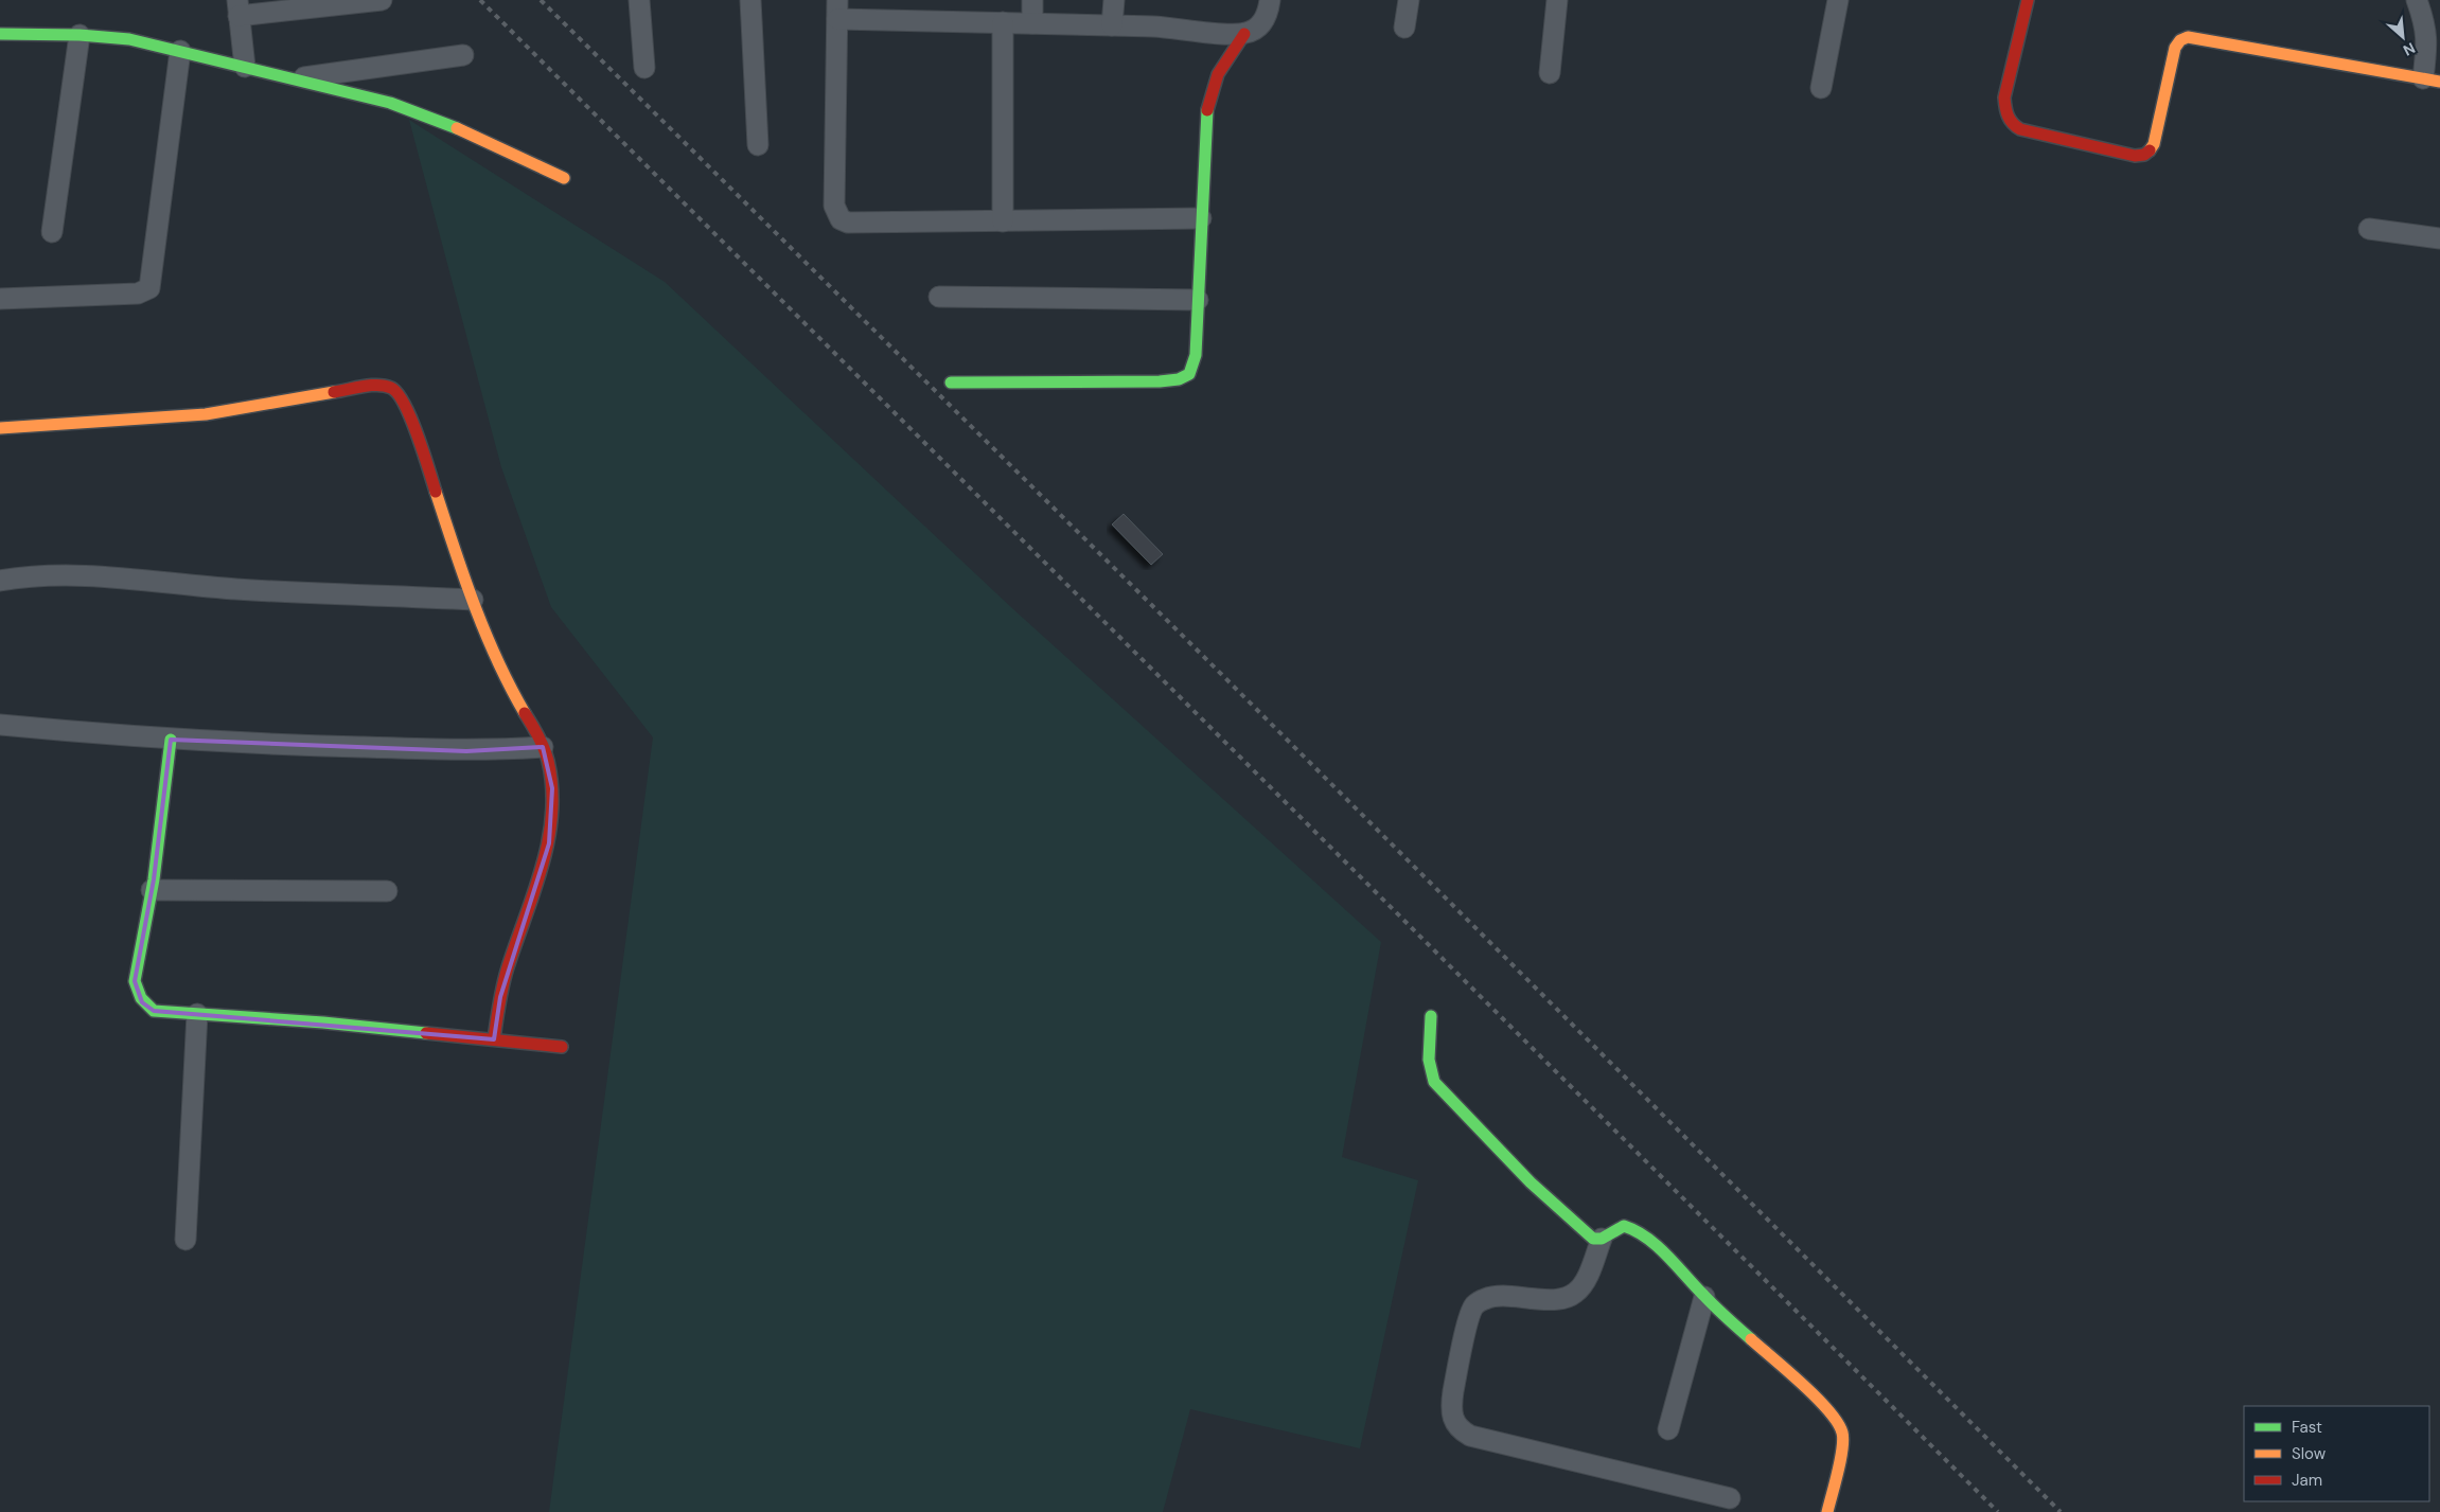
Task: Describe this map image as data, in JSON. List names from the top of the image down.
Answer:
{
  "legend": ["Fast", "Slow", "Jam"],
  "north": "bottom right"
}
